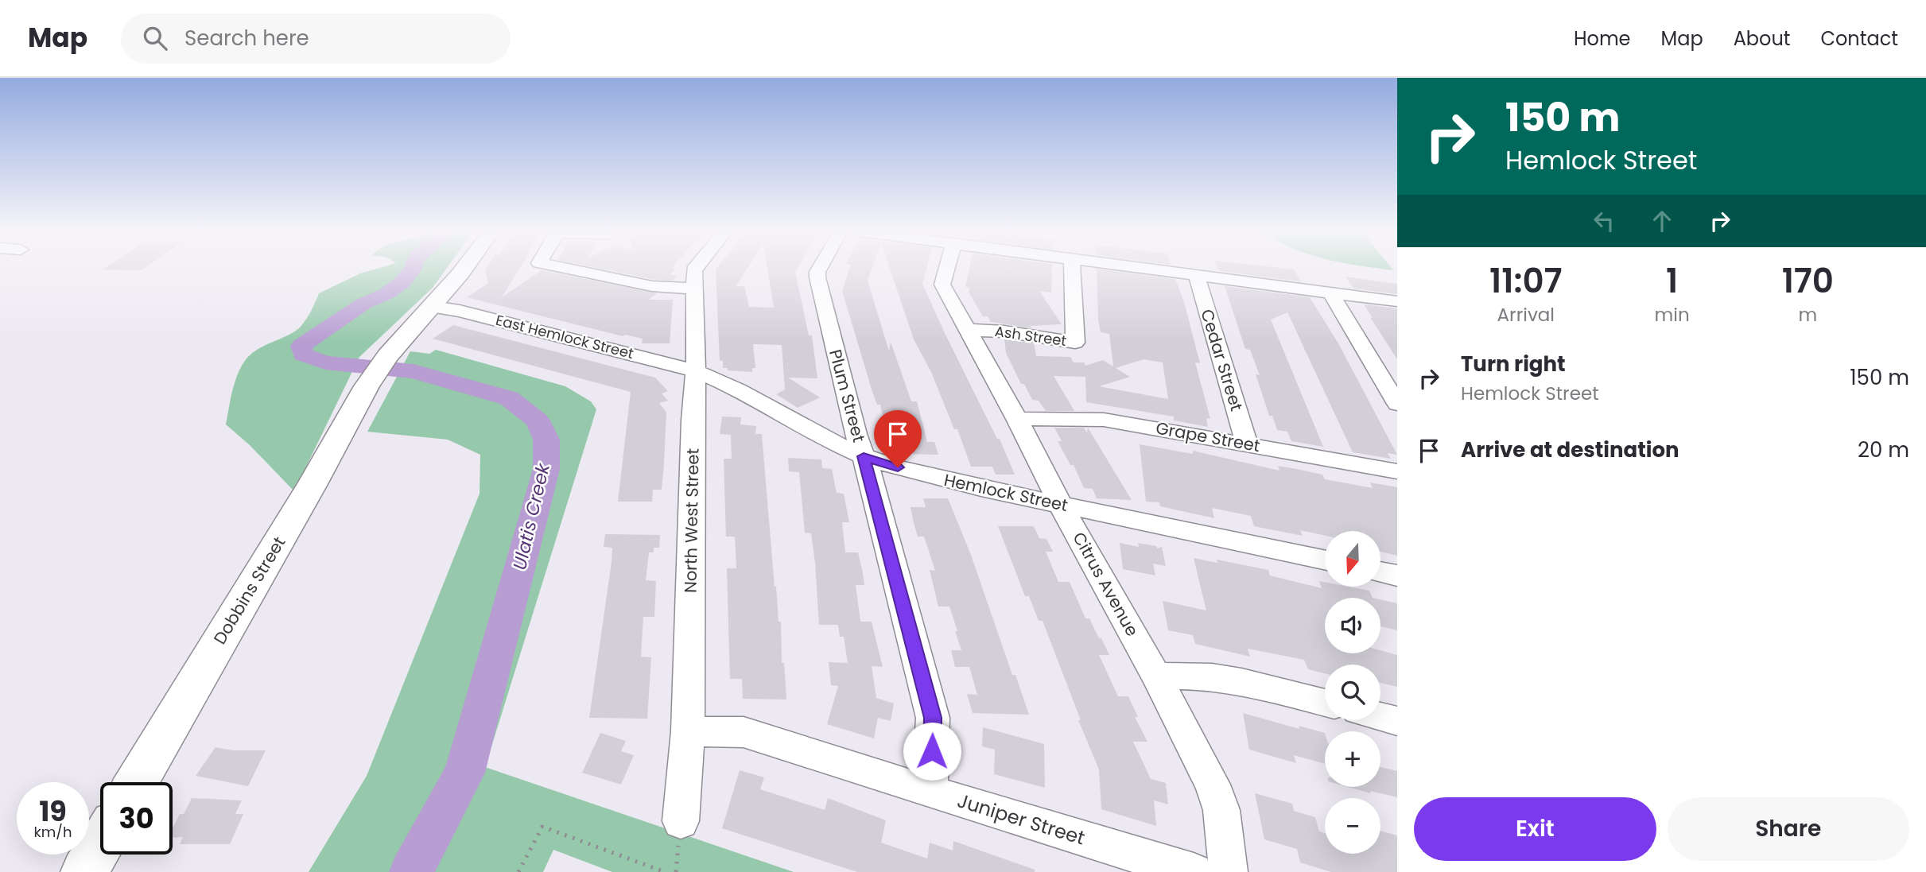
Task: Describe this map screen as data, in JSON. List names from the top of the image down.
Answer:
{
  "streets": {
    "main road": ["Dobbins Street"],
    "street": [
      "Ash Street",
      "East Hemlock Street",
      "Cedar Street",
      "Plum Street",
      "Grape Street",
      "Hemlock Street",
      "North West Street",
      "Citrus Avenue",
      "Juniper Street"
    ]
  },
  "crossings": [
    ["Ash Street", "Citrus Avenue"],
    ["East Hemlock Street", "Hemlock Street"],
    ["East Hemlock Street", "North West Street"],
    ["East Hemlock Street", "Dobbins Street"],
    ["Cedar Street", "Grape Street"],
    ["Plum Street", "Hemlock Street"],
    ["Plum Street", "Juniper Street"],
    ["Grape Street", "Citrus Avenue"],
    ["Hemlock Street", "North West Street"],
    ["Hemlock Street", "Citrus Avenue"],
    ["North West Street", "Juniper Street"]
  ],
  "water": ["Ulatis Creek"],
  "north": "bottom",
  "page": {
    "header": "Map",
    "search": "Search here",
    "nav": [
      "Home",
      "Map",
      "About",
      "Contact"
    ],
    "turn": ["150 m", "Hemlock Street"],
    "eta": [
      "11:07",
      "Arrival",
      "1",
      "min",
      "170",
      "m"
    ],
    "list": [
      {
        "name": "Turn right",
        "note": "Hemlock Street",
        "value": "150 m"
      },
      {
        "name": "Arrive at destination",
        "value": "20 m"
      }
    ],
    "map_buttons": ["+", "−"],
    "speed": "19 km/h",
    "limit": "30",
    "buttons": ["Exit", "Share"]
  }
}
